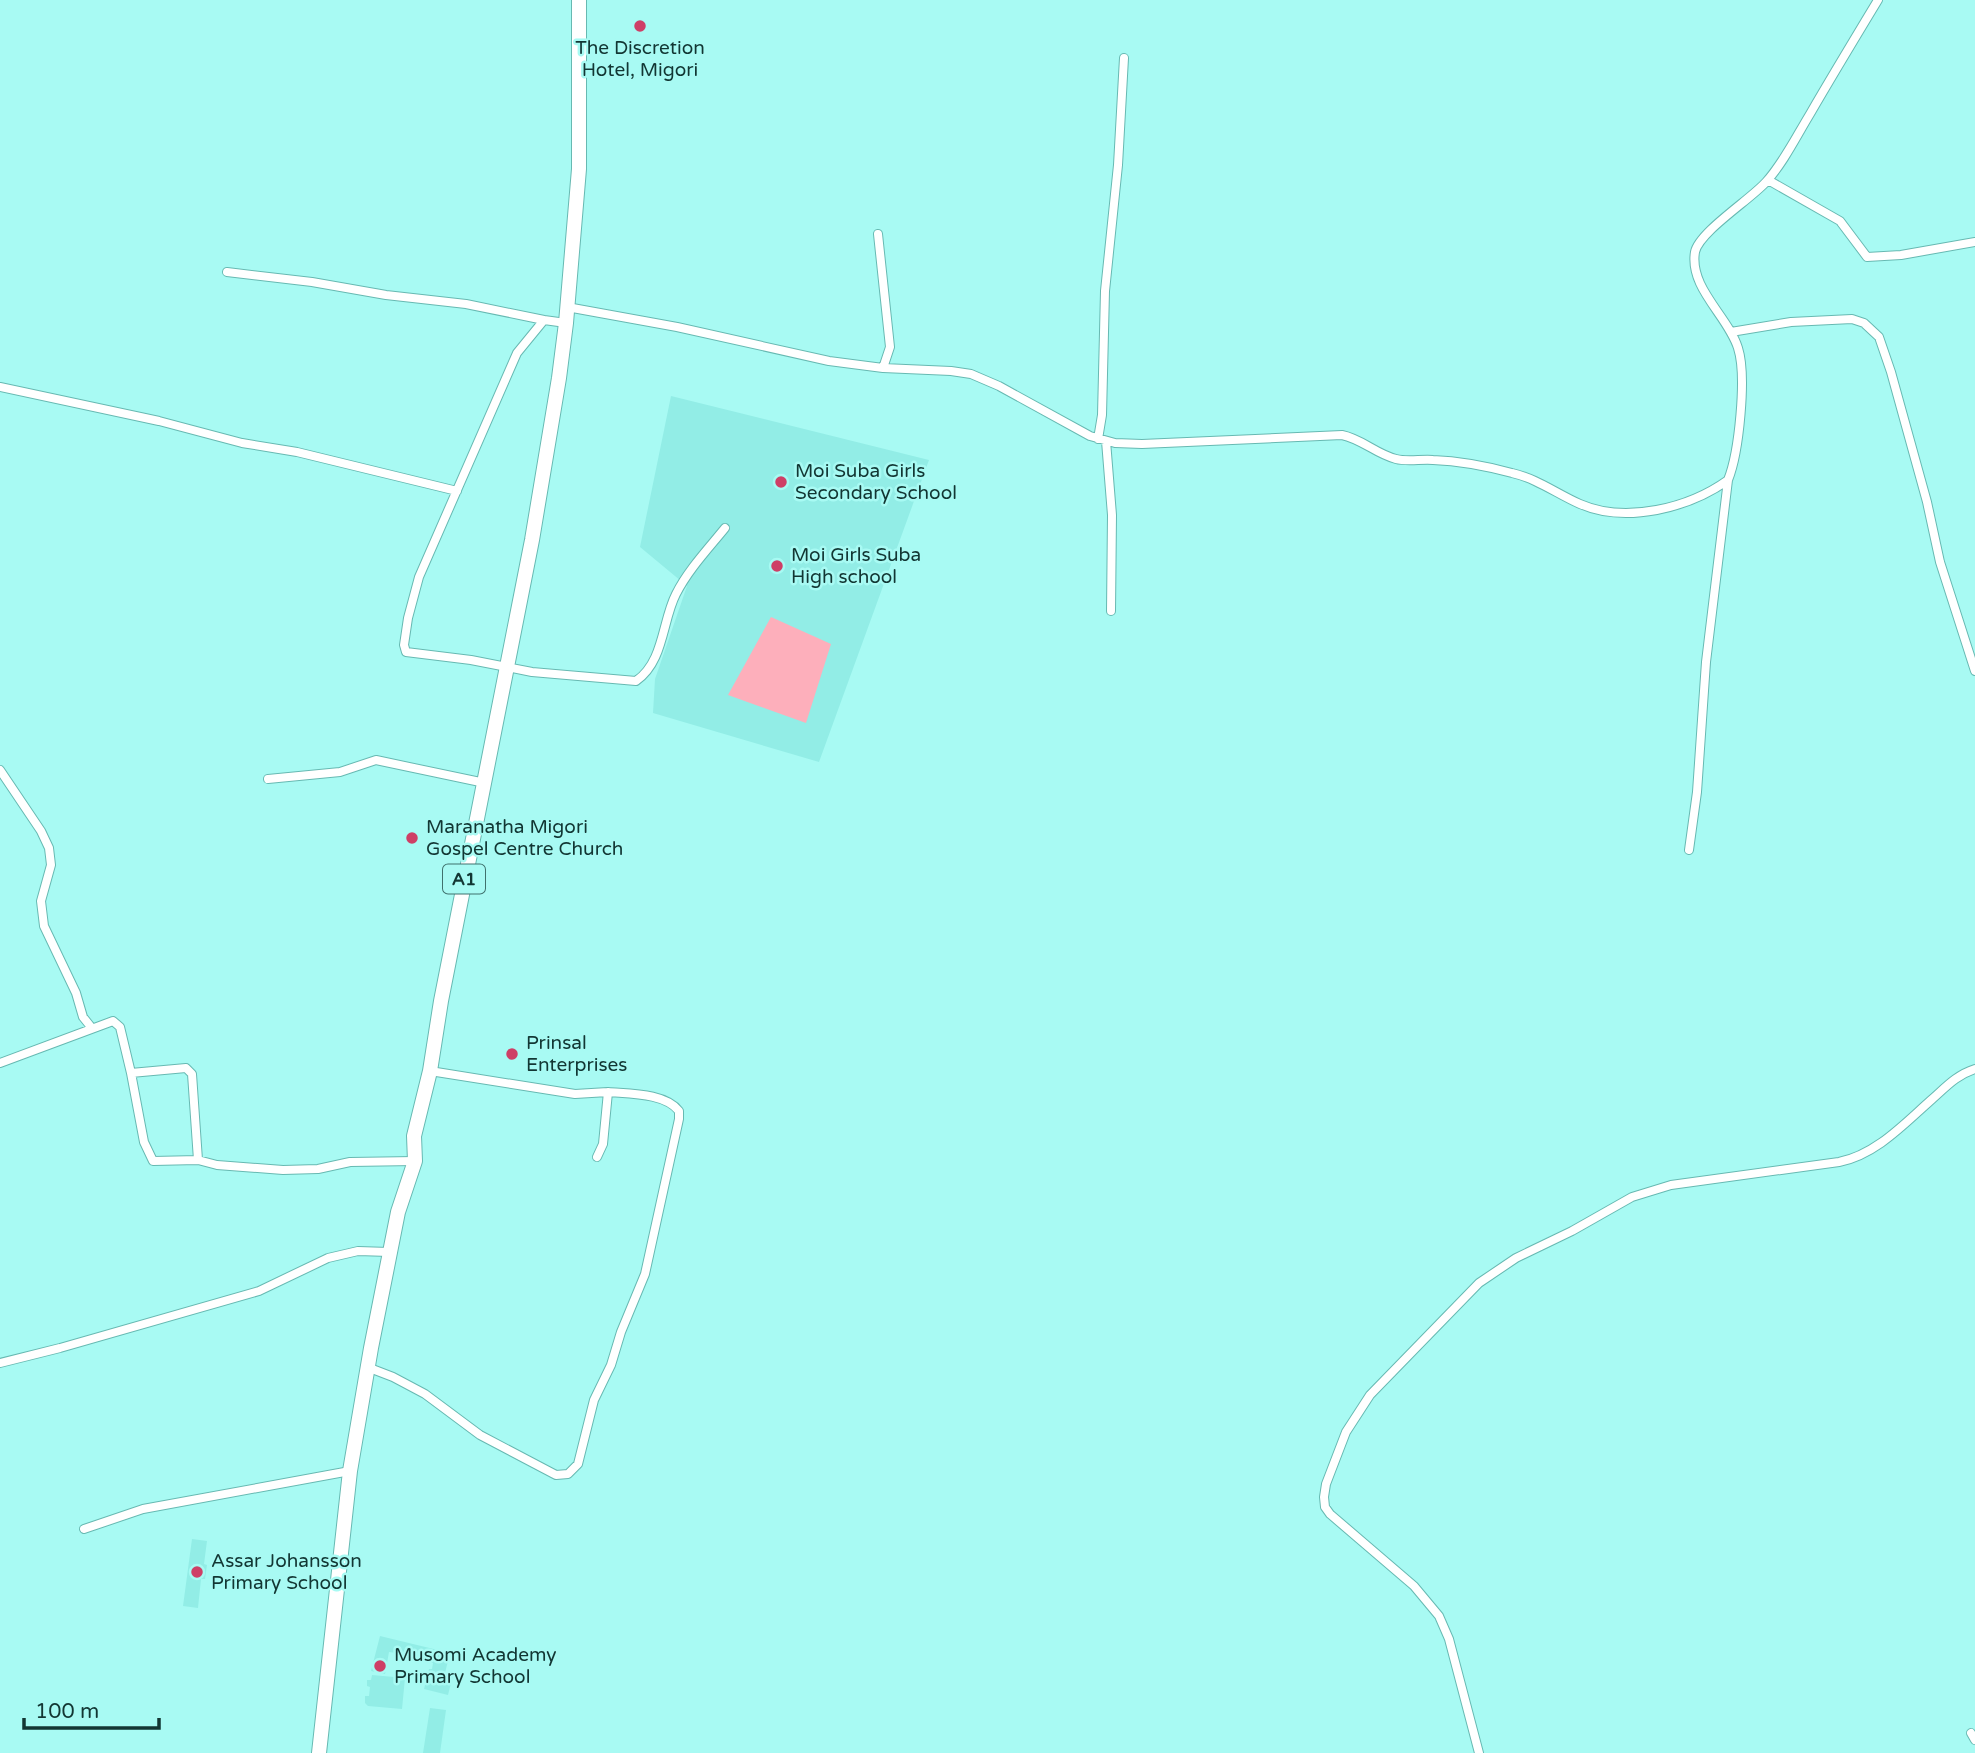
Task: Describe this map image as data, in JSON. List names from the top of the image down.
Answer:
{
  "streets": {
    "highway": ["A1"]
  },
  "places": [
    "The Discretion Hotel, Migori",
    "Moi Suba Girls Secondary School",
    "Moi Girls Suba High school",
    "Maranatha Migori Gospel Centre Church",
    "Prinsal Enterprises",
    "Assar Johansson Primary School",
    "Musomi Academy Primary School"
  ],
  "scale_bar": "100 m"
}
